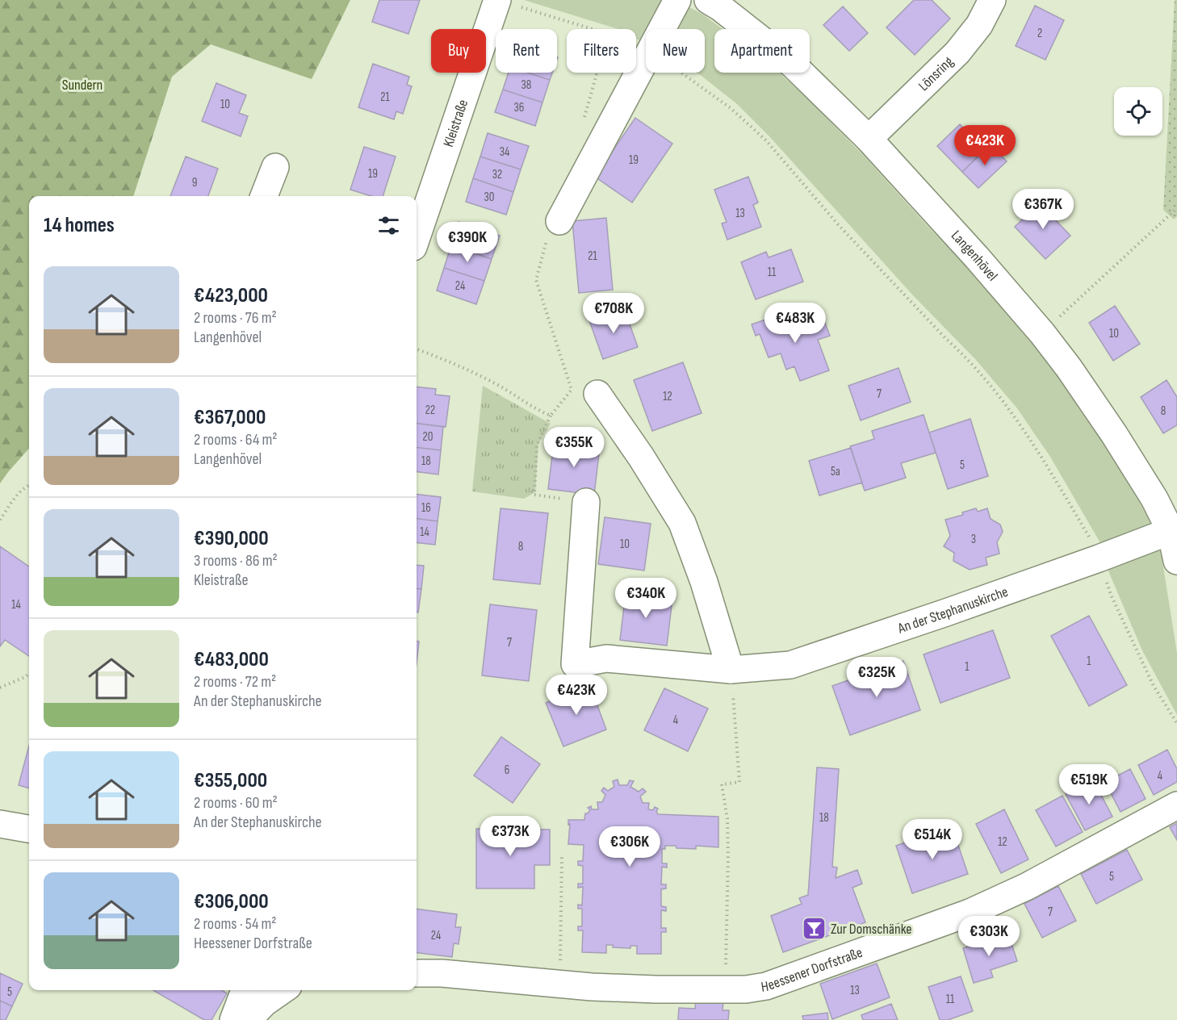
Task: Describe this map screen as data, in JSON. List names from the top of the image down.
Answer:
{
  "streets": {
    "street": [
      "Lönsring",
      "Kleistraße",
      "Langenhövel",
      "An der Stephanuskirche",
      "Heessener Dorfstraße"
    ]
  },
  "crossings": [
    ["Lönsring", "Langenhövel"],
    ["Langenhövel", "An der Stephanuskirche"]
  ],
  "parks": ["Sundern"],
  "places": {
    "bar": ["Zur Domschänke"]
  },
  "house_numbers": [
    "2",
    "38",
    "21",
    "10",
    "36",
    "34",
    "19",
    "19",
    "32",
    "9",
    "30",
    "13",
    "21",
    "11",
    "24",
    "10",
    "7",
    "12",
    "22",
    "8",
    "20",
    "18",
    "5",
    "5a",
    "16",
    "14",
    "3",
    "10",
    "8",
    "14",
    "7",
    "1",
    "1",
    "4",
    "6",
    "4",
    "18",
    "12",
    "5",
    "7",
    "24",
    "13",
    "5",
    "11"
  ],
  "page": {
    "chip": [
      "Buy",
      "Rent",
      "Filters",
      "New",
      "Apartment"
    ],
    "price": [
      "€423K",
      "€367K",
      "€390K",
      "€708K",
      "€483K",
      "€355K",
      "€340K",
      "€325K",
      "€423K",
      "€519K",
      "€373K",
      "€514K",
      "€306K",
      "€303K"
    ],
    "heading": "14 homes",
    "list": [
      {
        "name": "€423,000",
        "note": "2 rooms · 76 m² · Langenhövel"
      },
      {
        "name": "€367,000",
        "note": "2 rooms · 64 m² · Langenhövel"
      },
      {
        "name": "€390,000",
        "note": "3 rooms · 86 m² · Kleistraße"
      },
      {
        "name": "€483,000",
        "note": "2 rooms · 72 m² · An der Stephanuskirche"
      },
      {
        "name": "€355,000",
        "note": "2 rooms · 60 m² · An der Stephanuskirche"
      },
      {
        "name": "€306,000",
        "note": "2 rooms · 54 m² · Heessener Dorfstraße"
      }
    ]
  }
}
